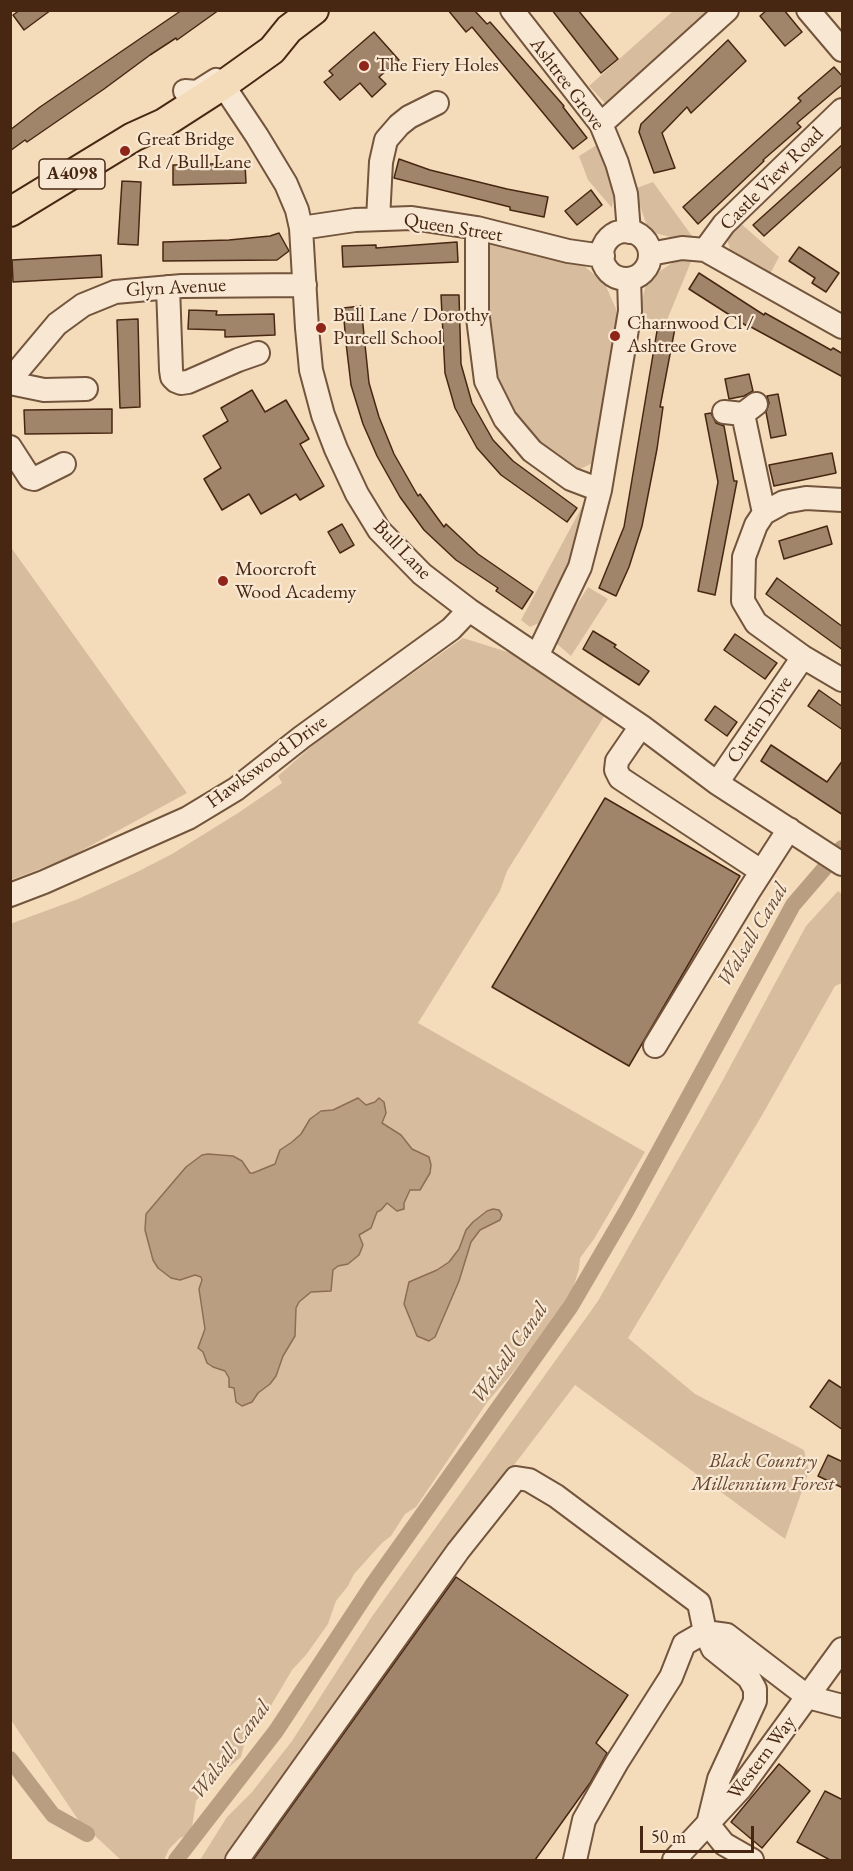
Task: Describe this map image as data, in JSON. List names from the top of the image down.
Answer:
{
  "streets": {
    "main road": ["A4098"],
    "street": [
      "Ashtree Grove",
      "Castle View Road",
      "Queen Street",
      "Glyn Avenue",
      "Bull Lane",
      "Curtin Drive",
      "Hawkswood Drive",
      "Western Way"
    ]
  },
  "crossings": [
    ["Ashtree Grove", "Queen Street"],
    ["A4098", "Bull Lane"],
    ["Queen Street", "Bull Lane"],
    ["Glyn Avenue", "Bull Lane"],
    ["Bull Lane", "Curtin Drive"],
    ["Bull Lane", "Hawkswood Drive"]
  ],
  "water": ["Walsall Canal"],
  "parks": ["Black Country Millennium Forest"],
  "places": [
    "The Fiery Holes",
    "Great Bridge Rd / Bull Lane",
    "Bull Lane / Dorothy Purcell School",
    "Charnwood Cl / Ashtree Grove",
    "Moorcroft Wood Academy"
  ],
  "scale_bar": "50 m"
}
